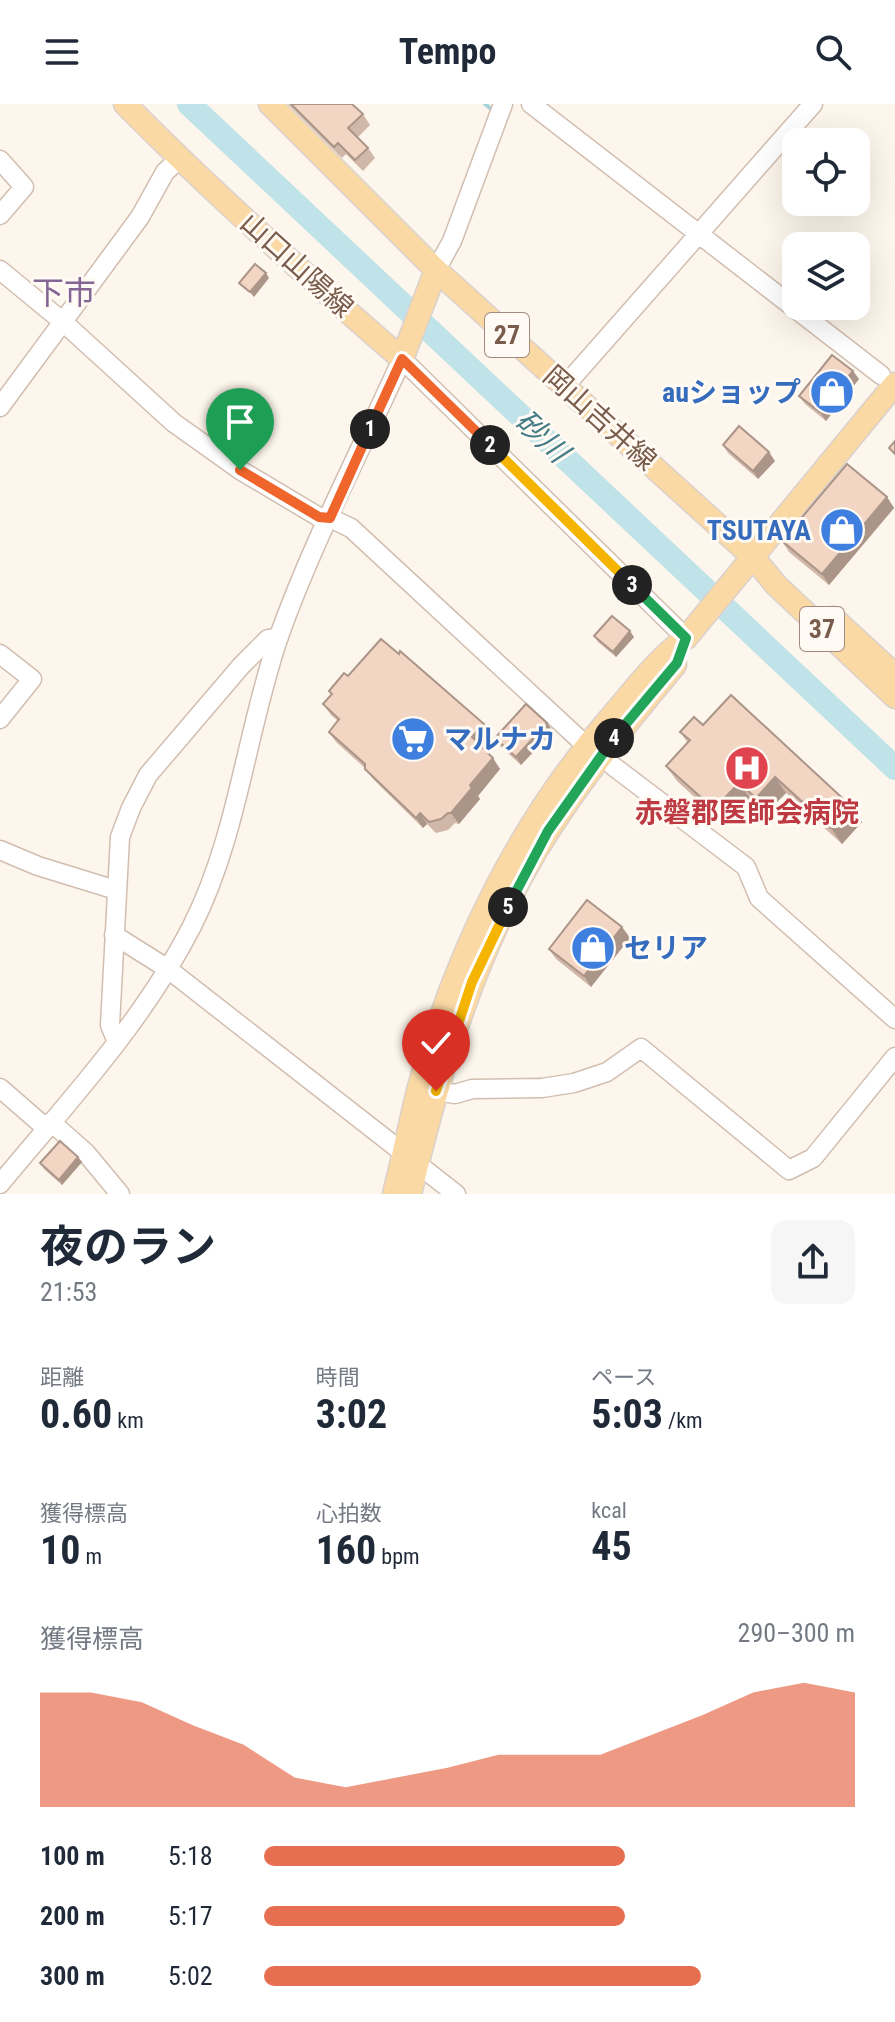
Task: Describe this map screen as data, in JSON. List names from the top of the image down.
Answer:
{
  "streets": {
    "main road": [
      "山口山陽線",
      "27",
      "岡山吉井線",
      "37"
    ]
  },
  "crossings": [
    ["岡山吉井線", "37"]
  ],
  "districts": ["下市"],
  "water": ["砂川"],
  "places": {
    "shop": ["auショップ", "TSUTAYA", "セリア"],
    "supermarket": ["マルナカ"],
    "hospital": ["赤磐郡医師会病院"]
  },
  "page": {
    "header": "Tempo",
    "pins": [
      "1",
      "2",
      "3",
      "4",
      "5"
    ],
    "heading": ["夜のラン", "21:53"],
    "stats": [
      ["距離", "0.60 km"],
      ["時間", "3:02"],
      ["ペース", "5:03 /km"],
      ["獲得標高", "10 m"],
      ["心拍数", "160 bpm"],
      ["kcal", "45"]
    ],
    "chart": ["獲得標高", "290–300 m"],
    "list": [
      {
        "name": "100 m",
        "note": "5:18"
      },
      {
        "name": "200 m",
        "note": "5:17"
      },
      {
        "name": "300 m",
        "note": "5:02"
      }
    ]
  }
}
